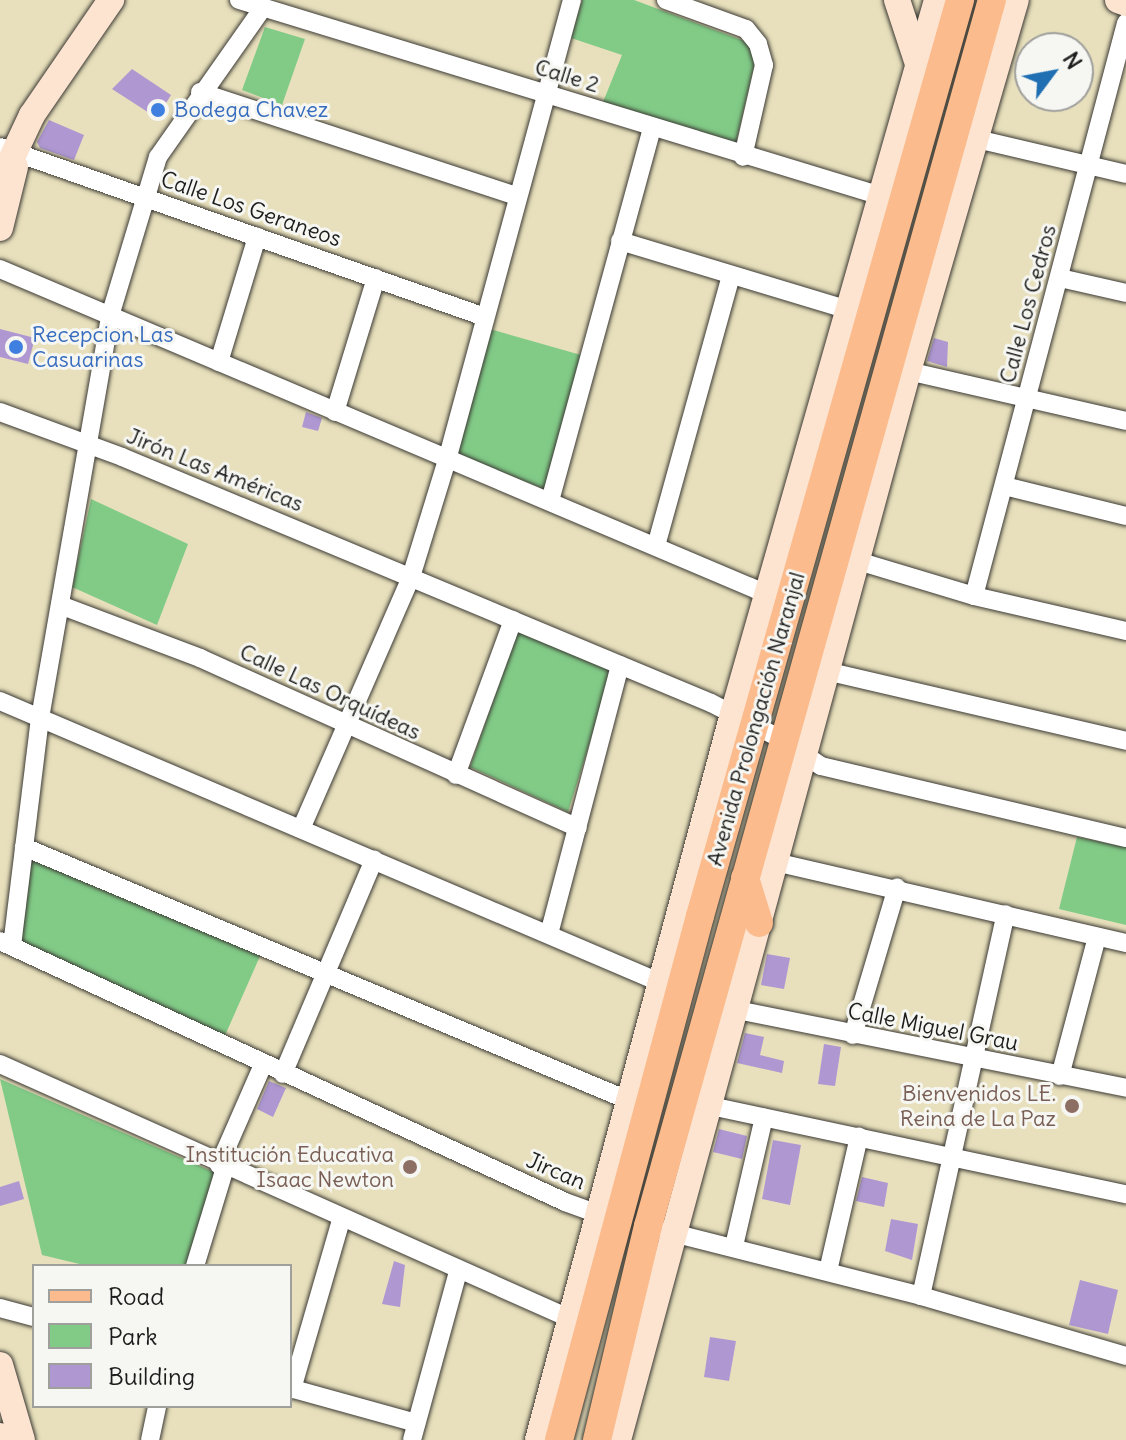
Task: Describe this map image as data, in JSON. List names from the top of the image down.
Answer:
{
  "streets": {
    "main road": ["Avenida Prolongación Naranjal"],
    "street": [
      "Calle 2",
      "Calle Los Geraneos",
      "Calle Los Cedros",
      "Jirón Las Américas",
      "Calle Las Orquídeas",
      "Calle Miguel Grau",
      "Jircan"
    ]
  },
  "crossings": [
    ["Calle 2", "Avenida Prolongación Naranjal"],
    ["Jirón Las Américas", "Avenida Prolongación Naranjal"],
    ["Avenida Prolongación Naranjal", "Calle Miguel Grau"],
    ["Avenida Prolongación Naranjal", "Jircan"]
  ],
  "places": [
    "Bodega Chavez",
    "Recepcion Las Casuarinas",
    "Bienvenidos LE. Reina de La Paz",
    "Institución Educativa Isaac Newton"
  ],
  "legend": ["Road", "Park", "Building"],
  "north": "top right"
}
